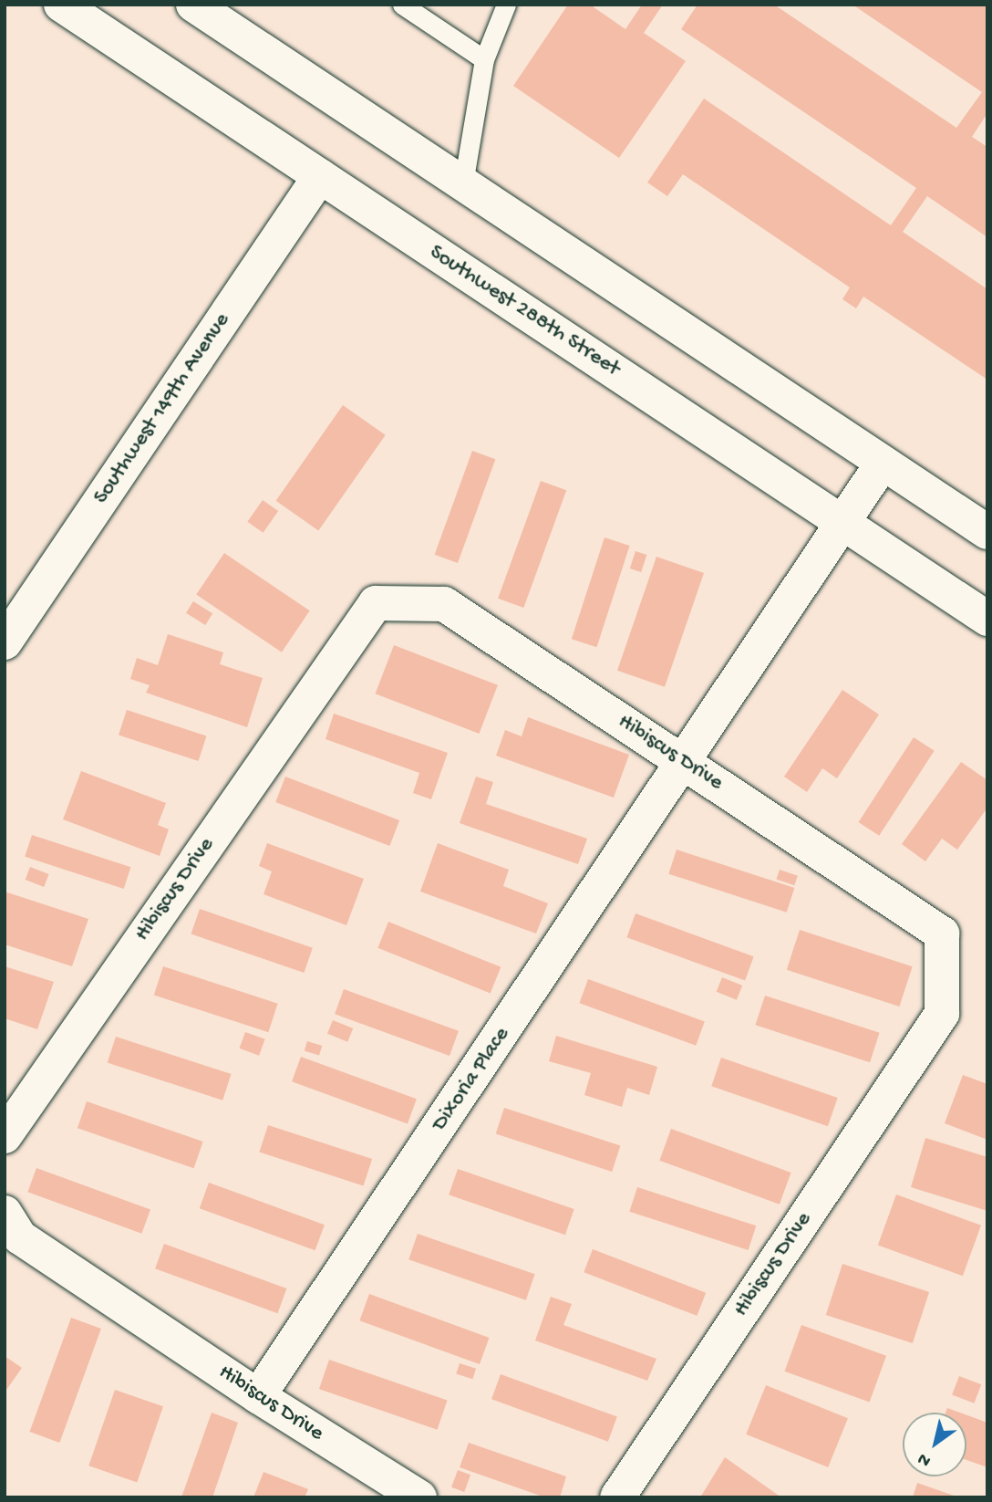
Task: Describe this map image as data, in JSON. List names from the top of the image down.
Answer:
{
  "streets": {
    "street": [
      "Southwest 288th Street",
      "Southwest 149th Avenue",
      "Hibiscus Drive",
      "Dixoria Place"
    ]
  },
  "crossings": [
    ["Southwest 288th Street", "Southwest 149th Avenue"],
    ["Southwest 288th Street", "Dixoria Place"],
    ["Hibiscus Drive", "Dixoria Place"]
  ],
  "north": "bottom left"
}
